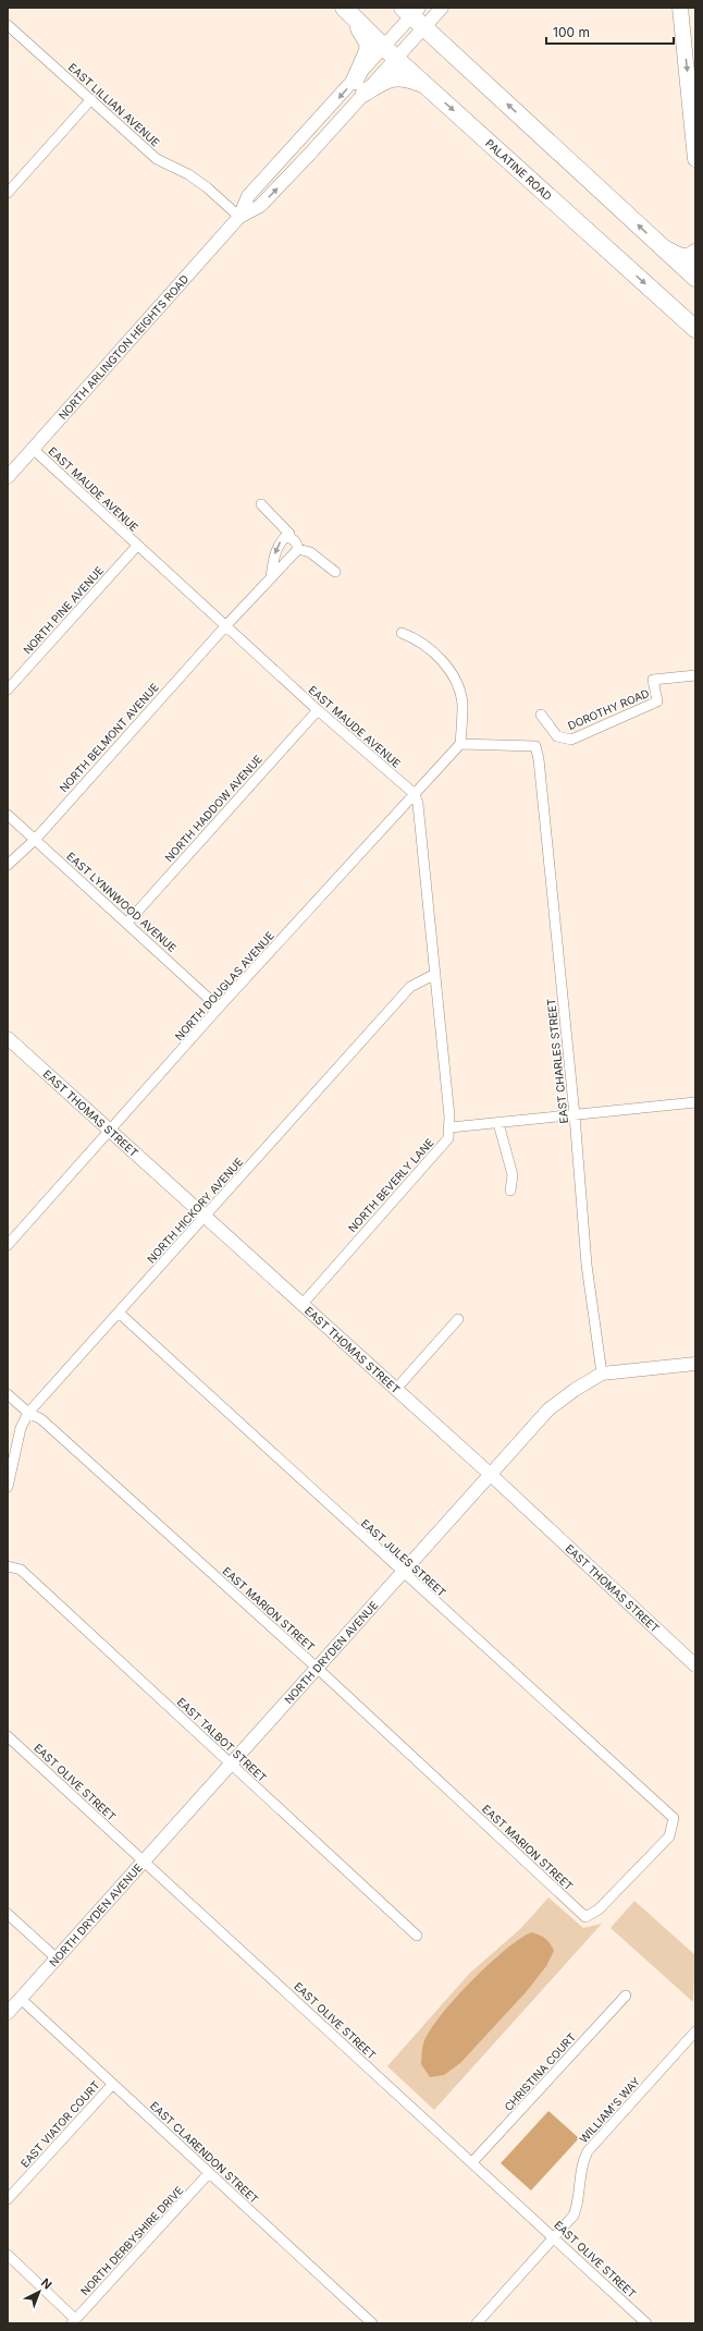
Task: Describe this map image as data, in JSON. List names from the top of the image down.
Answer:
{
  "streets": {
    "highway": ["PALATINE ROAD"],
    "street": [
      "EAST LILLIAN AVENUE",
      "NORTH ARLINGTON HEIGHTS ROAD",
      "EAST MAUDE AVENUE",
      "NORTH PINE AVENUE",
      "DOROTHY ROAD",
      "NORTH BELMONT AVENUE",
      "NORTH HADDOW AVENUE",
      "EAST LYNNWOOD AVENUE",
      "NORTH DOUGLAS AVENUE",
      "EAST CHARLES STREET",
      "EAST THOMAS STREET",
      "NORTH BEVERLY LANE",
      "NORTH HICKORY AVENUE",
      "EAST JULES STREET",
      "EAST MARION STREET",
      "NORTH DRYDEN AVENUE",
      "EAST TALBOT STREET",
      "EAST OLIVE STREET",
      "CHRISTINA COURT",
      "WILLIAM'S WAY",
      "EAST VIATOR COURT",
      "EAST CLARENDON STREET",
      "NORTH DERBYSHIRE DRIVE"
    ]
  },
  "crossings": [
    ["EAST LILLIAN AVENUE", "NORTH ARLINGTON HEIGHTS ROAD"],
    ["PALATINE ROAD", "NORTH ARLINGTON HEIGHTS ROAD"],
    ["NORTH ARLINGTON HEIGHTS ROAD", "EAST MAUDE AVENUE"],
    ["EAST MAUDE AVENUE", "NORTH PINE AVENUE"],
    ["EAST MAUDE AVENUE", "NORTH BELMONT AVENUE"],
    ["EAST MAUDE AVENUE", "NORTH HADDOW AVENUE"],
    ["EAST MAUDE AVENUE", "NORTH DOUGLAS AVENUE"],
    ["NORTH BELMONT AVENUE", "EAST LYNNWOOD AVENUE"],
    ["NORTH HADDOW AVENUE", "EAST LYNNWOOD AVENUE"],
    ["EAST LYNNWOOD AVENUE", "NORTH DOUGLAS AVENUE"],
    ["NORTH DOUGLAS AVENUE", "EAST CHARLES STREET"],
    ["NORTH DOUGLAS AVENUE", "EAST THOMAS STREET"],
    ["EAST CHARLES STREET", "NORTH DRYDEN AVENUE"],
    ["EAST THOMAS STREET", "NORTH BEVERLY LANE"],
    ["EAST THOMAS STREET", "NORTH HICKORY AVENUE"],
    ["EAST THOMAS STREET", "NORTH DRYDEN AVENUE"],
    ["NORTH HICKORY AVENUE", "EAST JULES STREET"],
    ["NORTH HICKORY AVENUE", "EAST MARION STREET"],
    ["EAST JULES STREET", "EAST MARION STREET"],
    ["EAST JULES STREET", "NORTH DRYDEN AVENUE"],
    ["EAST MARION STREET", "NORTH DRYDEN AVENUE"],
    ["NORTH DRYDEN AVENUE", "EAST TALBOT STREET"],
    ["NORTH DRYDEN AVENUE", "EAST OLIVE STREET"],
    ["NORTH DRYDEN AVENUE", "EAST CLARENDON STREET"],
    ["EAST OLIVE STREET", "CHRISTINA COURT"],
    ["EAST OLIVE STREET", "WILLIAM'S WAY"],
    ["EAST VIATOR COURT", "EAST CLARENDON STREET"],
    ["EAST CLARENDON STREET", "NORTH DERBYSHIRE DRIVE"]
  ],
  "scale_bar": "100 m",
  "north": "top right"
}
